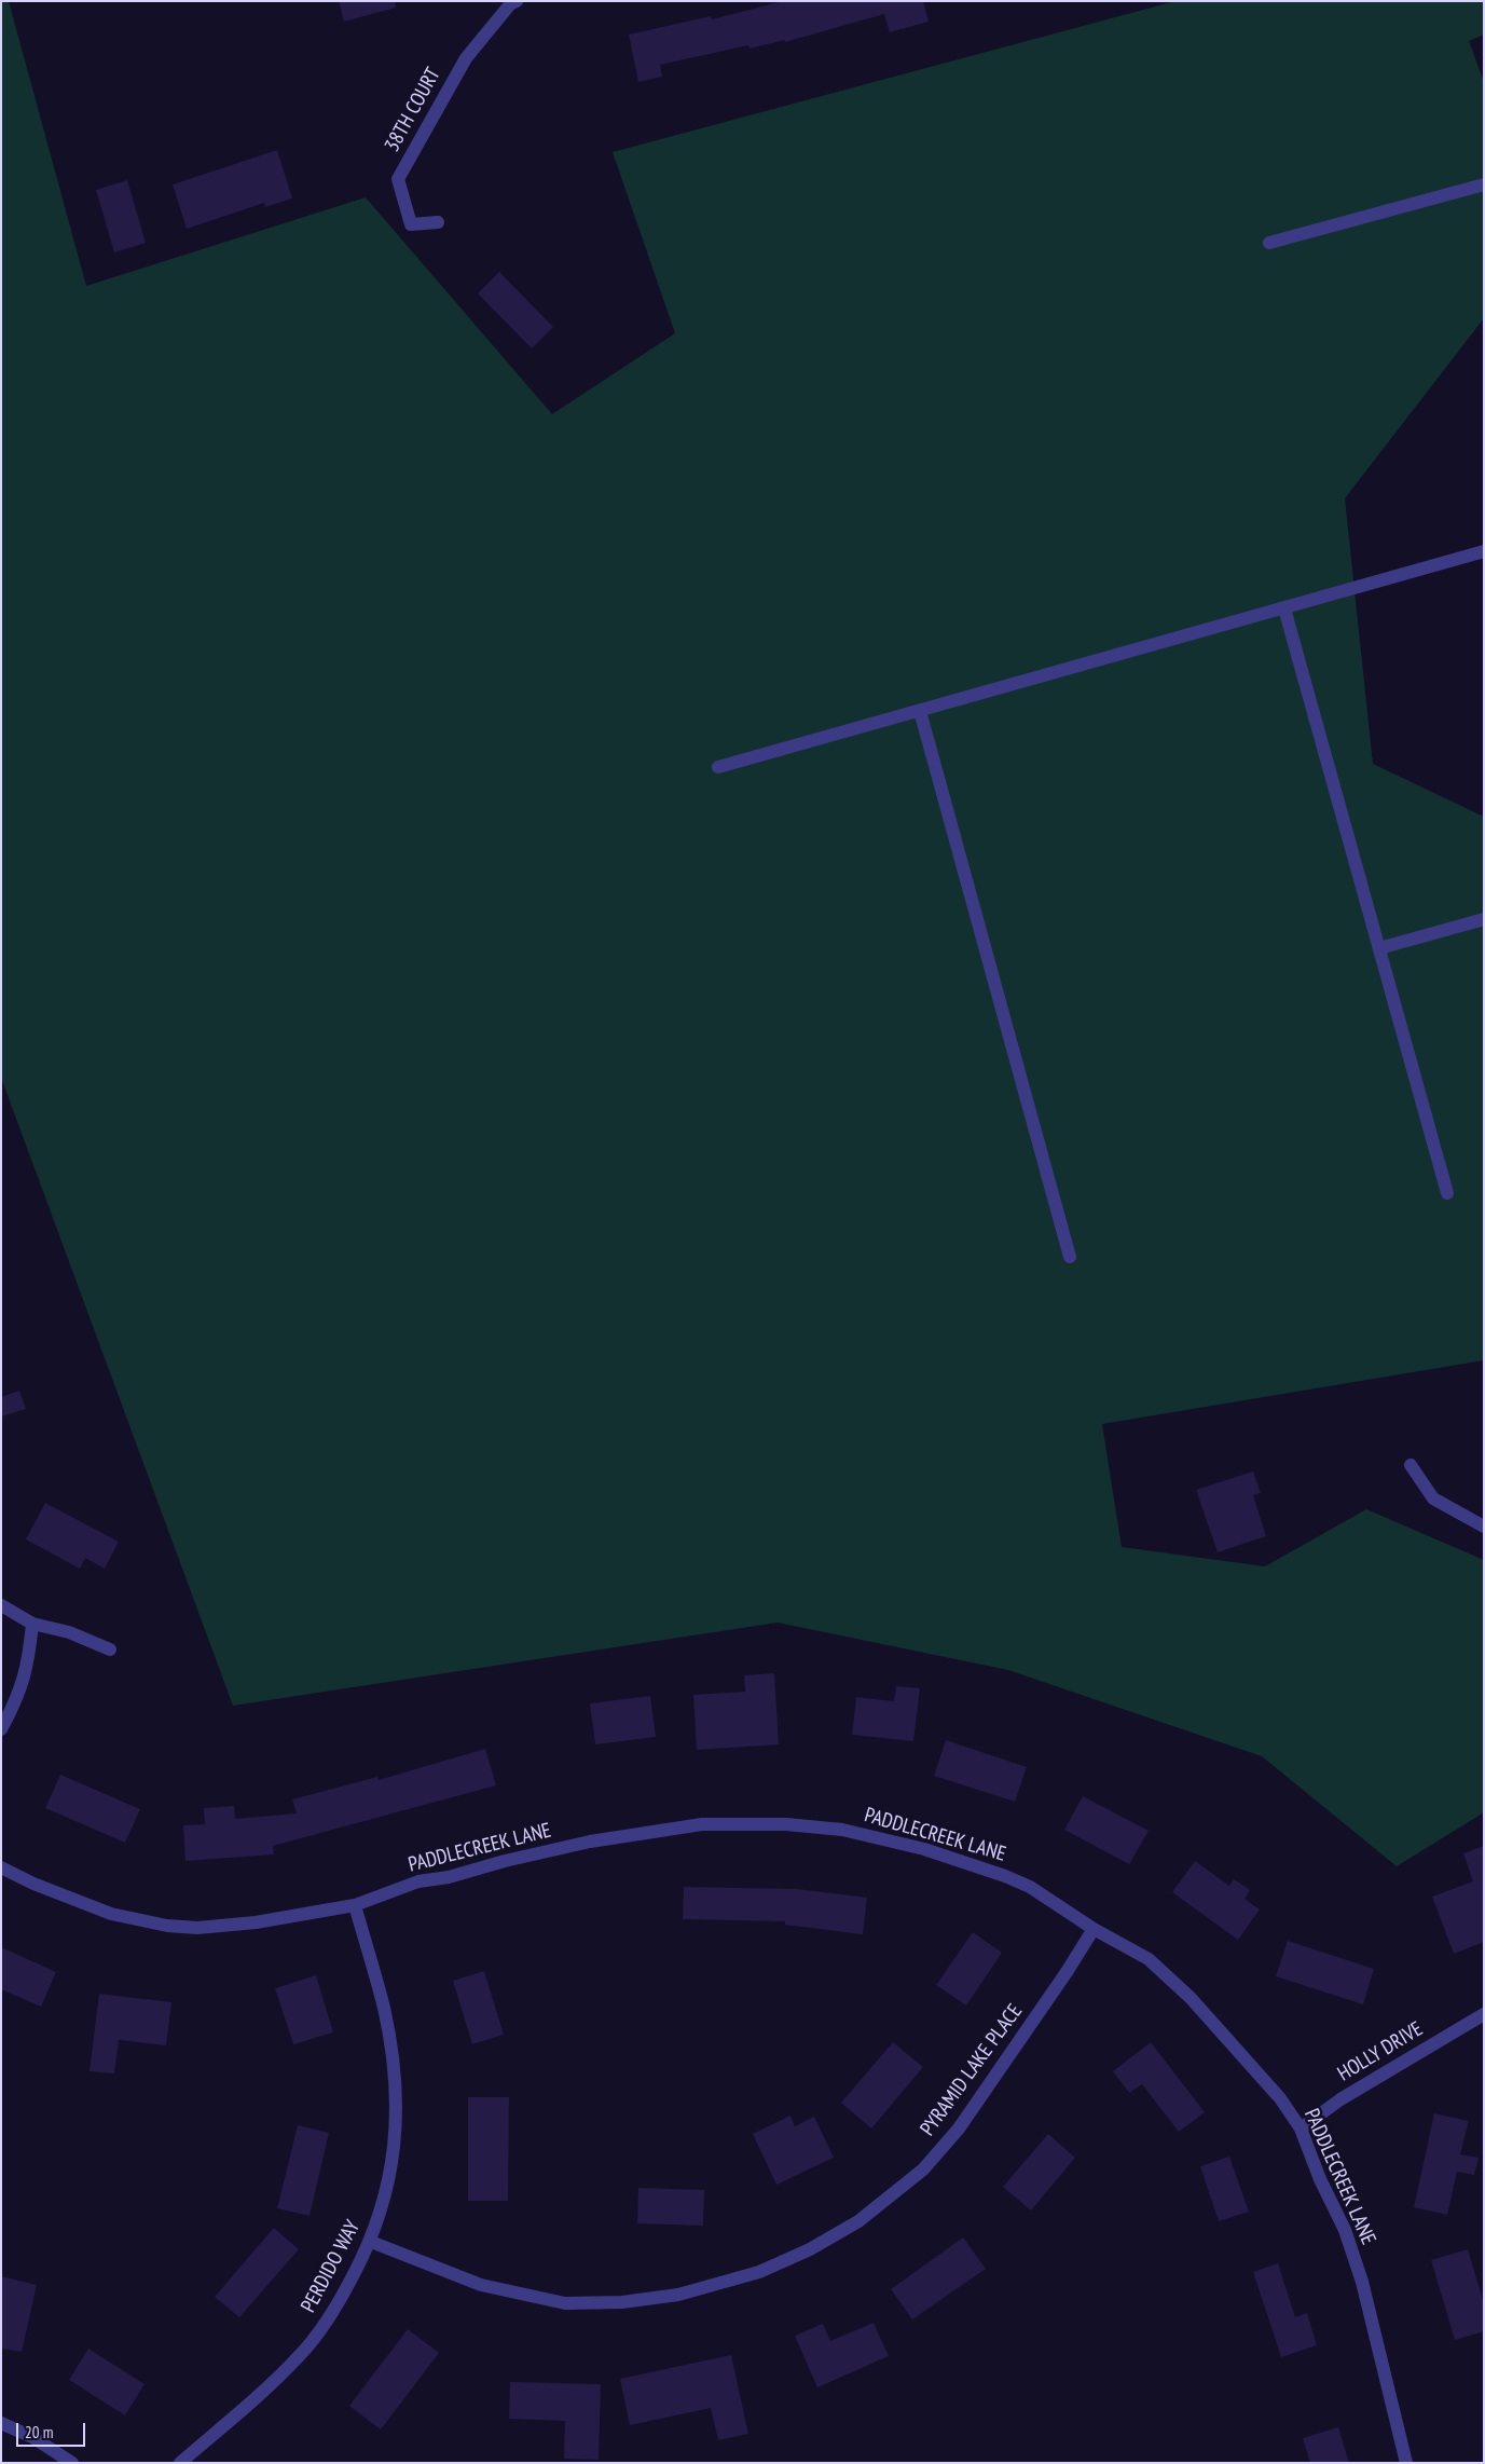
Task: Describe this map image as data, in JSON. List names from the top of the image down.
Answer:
{
  "streets": {
    "street": [
      "38TH COURT",
      "PADDLECREEK LANE",
      "HOLLY DRIVE",
      "PYRAMID LAKE PLACE",
      "PERDIDO WAY"
    ]
  },
  "crossings": [
    ["PADDLECREEK LANE", "HOLLY DRIVE"],
    ["PADDLECREEK LANE", "PYRAMID LAKE PLACE"],
    ["PADDLECREEK LANE", "PERDIDO WAY"],
    ["PYRAMID LAKE PLACE", "PERDIDO WAY"]
  ],
  "scale_bar": "20 m"
}
